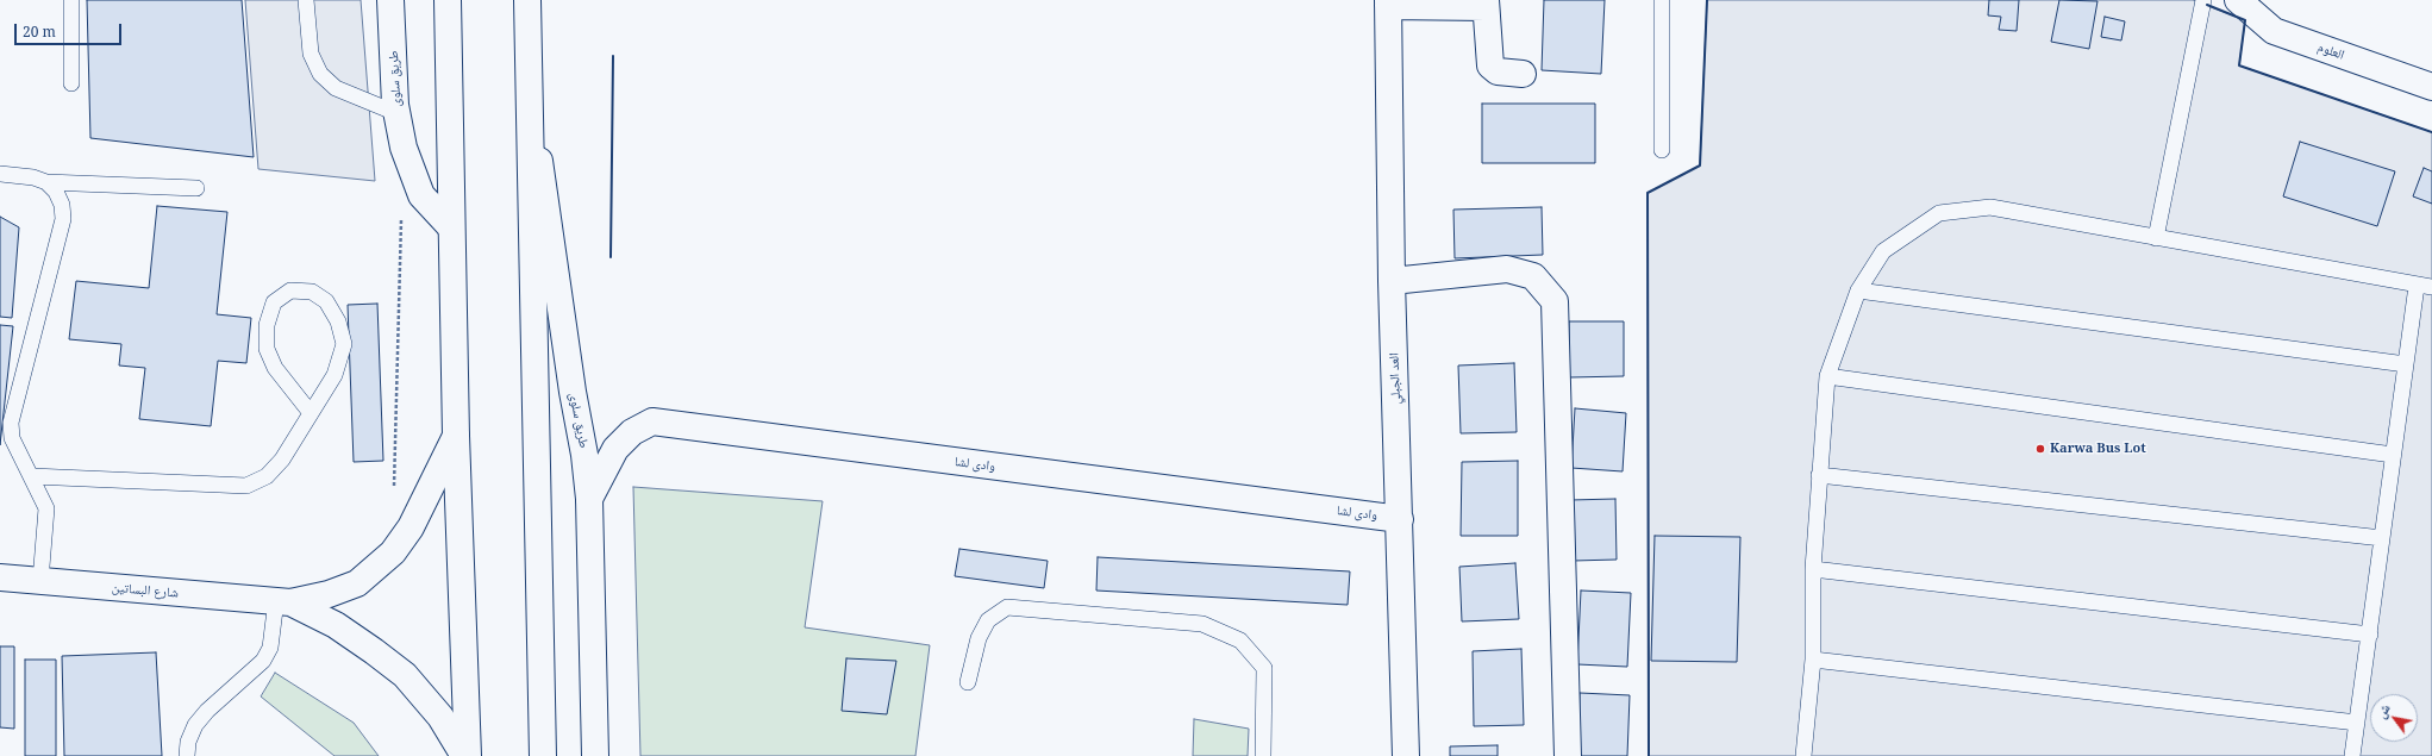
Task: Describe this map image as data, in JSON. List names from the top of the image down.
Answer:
{
  "streets": {
    "main road": [
      "العلوم",
      "طريق سلوى",
      "العد الجبلي",
      "وادى لشا",
      "شارع البساتين"
    ]
  },
  "crossings": [
    ["طريق سلوى", "وادى لشا"],
    ["العد الجبلي", "وادى لشا"]
  ],
  "places": ["Karwa Bus Lot"],
  "scale_bar": "20 m",
  "north": "top left"
}
